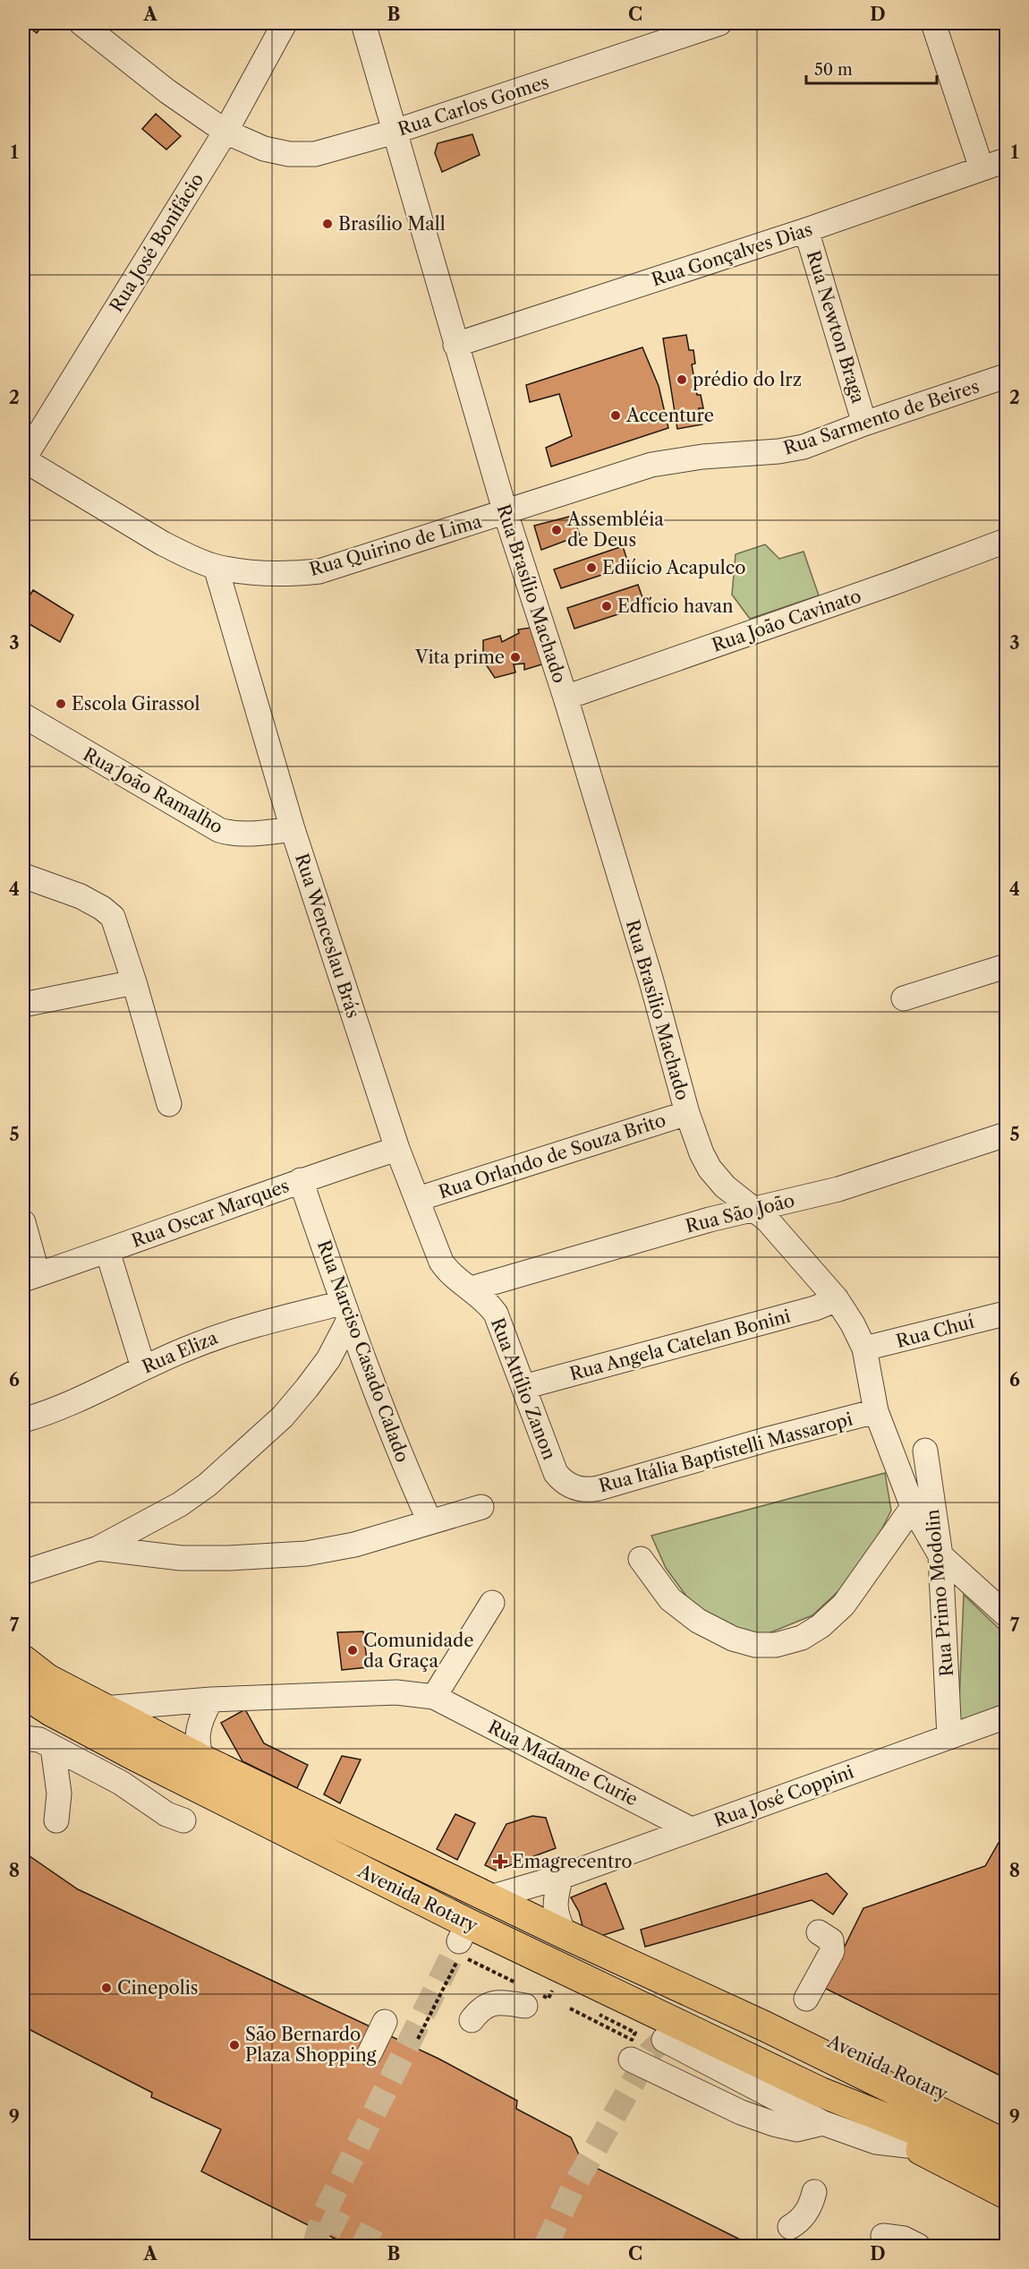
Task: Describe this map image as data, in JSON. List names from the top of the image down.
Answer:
{
  "streets": {
    "main road": ["Avenida Rotary"],
    "street": [
      "Rua Carlos Gomes",
      "Rua José Bonifácio",
      "Rua Gonçalves Dias",
      "Rua Newton Braga",
      "Rua Sarmento de Beires",
      "Rua Quirino de Lima",
      "Rua Brasílio Machado",
      "Rua João Cavinato",
      "Rua João Ramalho",
      "Rua Wenceslau Brás",
      "Rua Orlando de Souza Brito",
      "Rua Oscar Marques",
      "Rua São João",
      "Rua Chuí",
      "Rua Angela Catelan Bonini",
      "Rua Narciso Casado Calado",
      "Rua Eliza",
      "Rua Attílio Zanon",
      "Rua Itália Baptistelli Massaropi",
      "Rua Primo Modolin",
      "Rua Madame Curie",
      "Rua José Coppini"
    ]
  },
  "crossings": [
    ["Rua Carlos Gomes", "Rua José Bonifácio"],
    ["Rua Carlos Gomes", "Rua Brasílio Machado"],
    ["Rua José Bonifácio", "Rua Quirino de Lima"],
    ["Rua Gonçalves Dias", "Rua Newton Braga"],
    ["Rua Gonçalves Dias", "Rua Brasílio Machado"],
    ["Rua Newton Braga", "Rua Sarmento de Beires"],
    ["Rua Sarmento de Beires", "Rua Quirino de Lima"],
    ["Rua Sarmento de Beires", "Rua Brasílio Machado"],
    ["Rua Quirino de Lima", "Rua Brasílio Machado"],
    ["Rua Quirino de Lima", "Rua Wenceslau Brás"],
    ["Rua Brasílio Machado", "Rua João Cavinato"],
    ["Rua Brasílio Machado", "Rua Orlando de Souza Brito"],
    ["Rua Brasílio Machado", "Rua São João"],
    ["Rua Brasílio Machado", "Rua Chuí"],
    ["Rua Brasílio Machado", "Rua Angela Catelan Bonini"],
    ["Rua Brasílio Machado", "Rua Itália Baptistelli Massaropi"],
    ["Rua Brasílio Machado", "Rua Primo Modolin"],
    ["Rua João Ramalho", "Rua Wenceslau Brás"],
    ["Rua Wenceslau Brás", "Rua Orlando de Souza Brito"],
    ["Rua Wenceslau Brás", "Rua Oscar Marques"],
    ["Rua Wenceslau Brás", "Rua São João"],
    ["Rua Wenceslau Brás", "Rua Attílio Zanon"],
    ["Rua Oscar Marques", "Rua Narciso Casado Calado"],
    ["Rua São João", "Rua Attílio Zanon"],
    ["Rua Angela Catelan Bonini", "Rua Attílio Zanon"],
    ["Rua Narciso Casado Calado", "Rua Eliza"],
    ["Rua Attílio Zanon", "Rua Itália Baptistelli Massaropi"],
    ["Rua Primo Modolin", "Rua José Coppini"],
    ["Rua Madame Curie", "Rua José Coppini"],
    ["Rua Madame Curie", "Avenida Rotary"],
    ["Rua José Coppini", "Avenida Rotary"]
  ],
  "places": {
    "other": [
      "Brasílio Mall",
      "prédio do lrz",
      "Accenture",
      "Assembléia de Deus",
      "Ediício Acapulco",
      "Edfício havan",
      "Vita prime",
      "Escola Girassol",
      "Comunidade da Graça",
      "Cinepolis",
      "São Bernardo Plaza Shopping"
    ],
    "health": ["Emagrecentro"]
  },
  "scale_bar": "50 m",
  "grid": {
    "columns": [
      "A",
      "B",
      "C",
      "D"
    ],
    "rows": [
      "1",
      "2",
      "3",
      "4",
      "5",
      "6",
      "7",
      "8",
      "9"
    ]
  }
}
